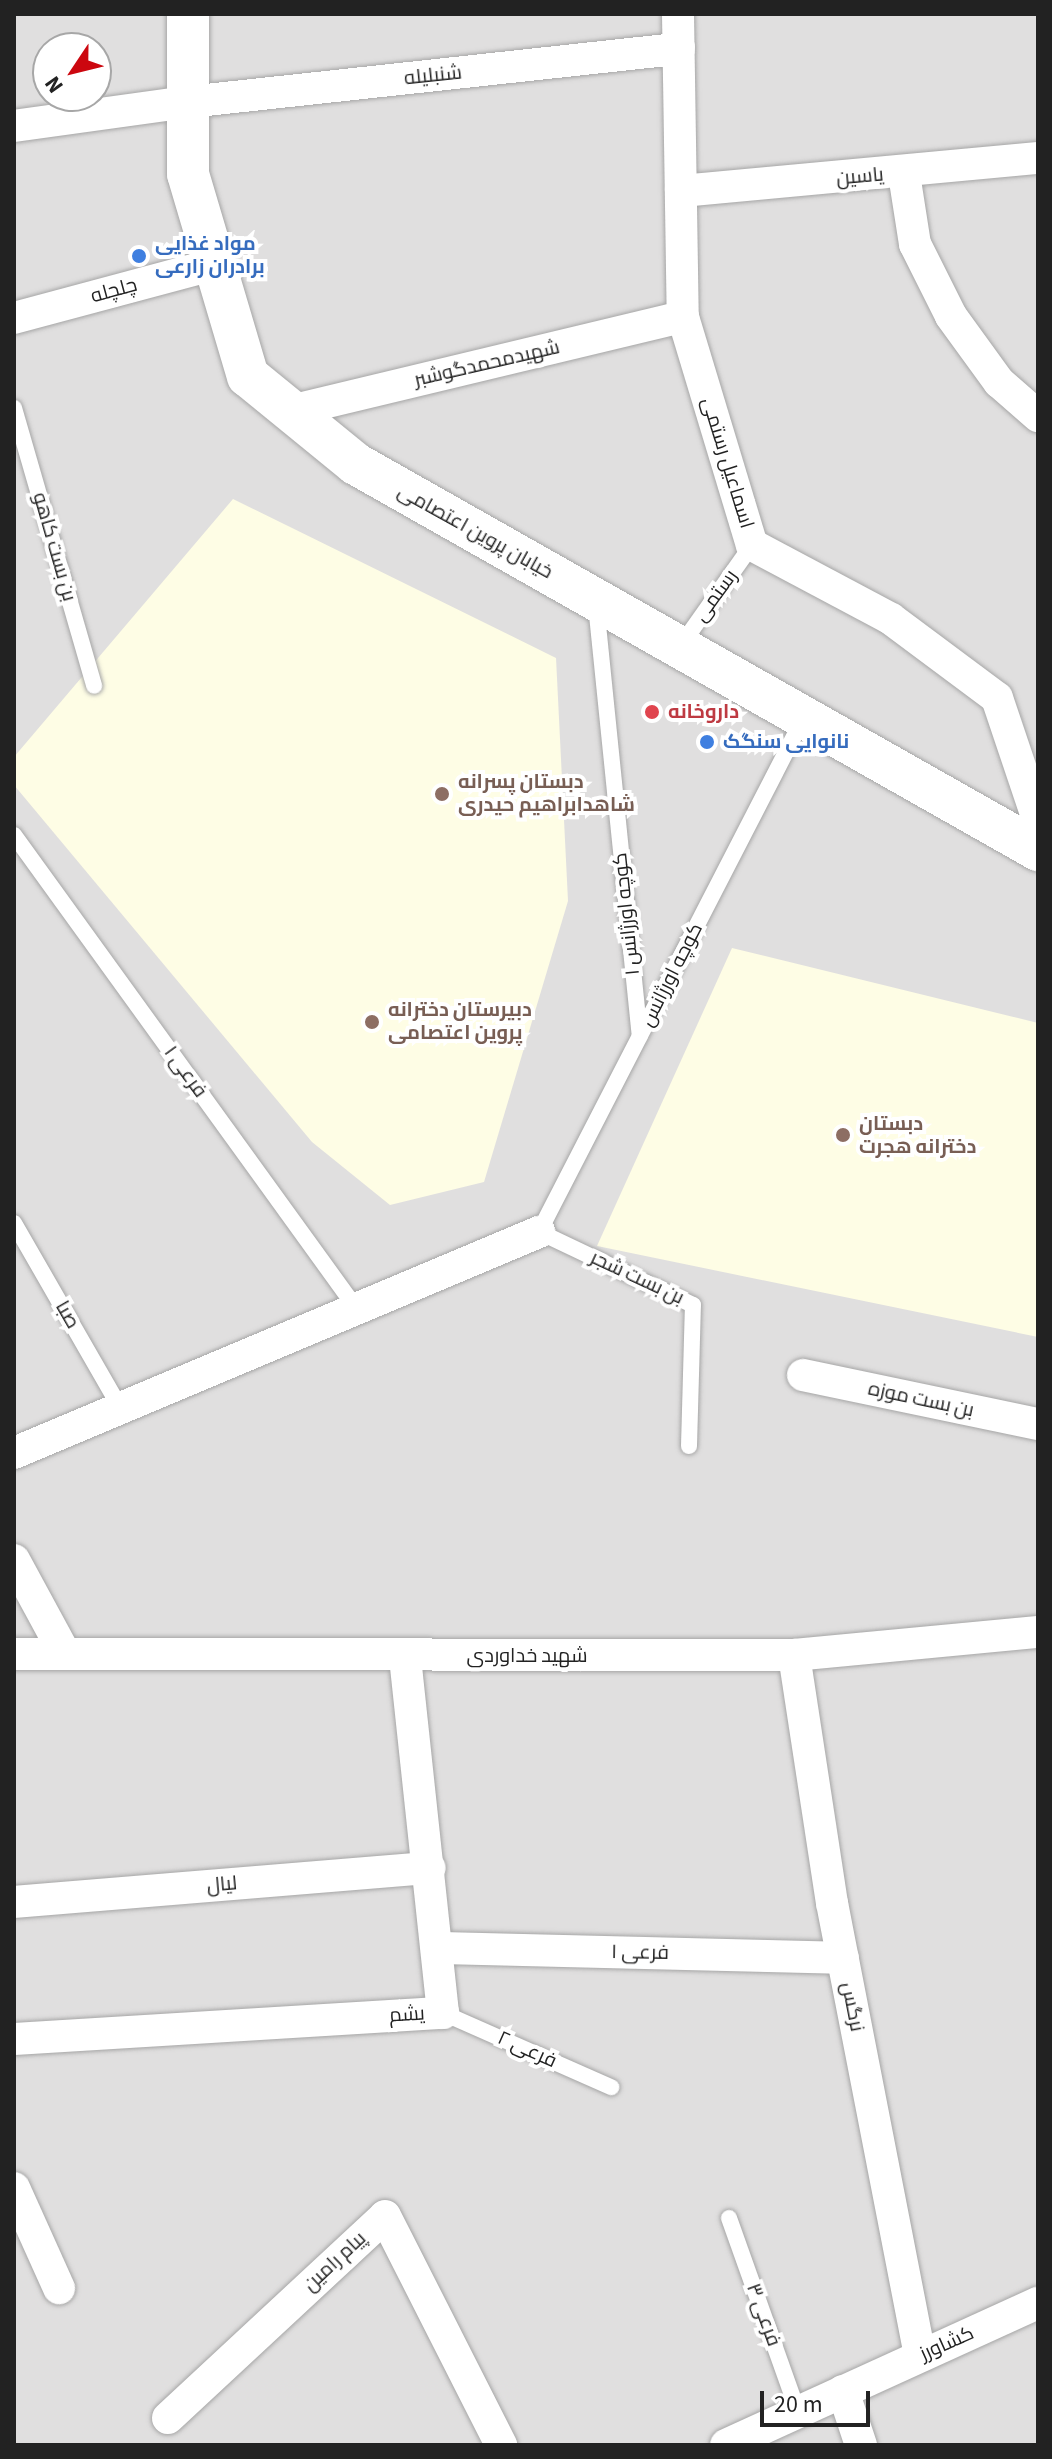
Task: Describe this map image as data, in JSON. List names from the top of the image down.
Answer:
{
  "streets": {
    "street": [
      "شنبلیله",
      "یاسین",
      "چلچله",
      "شهیدمحمدگوشبر",
      "اسماعیل رستمی",
      "خیابان پروین اعتصامی",
      "فرعی ۱",
      "بن بست موزه",
      "شهید خداوردی",
      "لیال",
      "نرگس",
      "یشم",
      "پیام رامین",
      "کشاورز"
    ],
    "lane": [
      "بن بست کاهو",
      "رستمی",
      "کوچه اورژانس ۱",
      "کوچه اورژانس",
      "بن بست شجر",
      "صبا",
      "فرعی ۲",
      "فرعی ۳"
    ]
  },
  "crossings": [
    ["شنبلیله", "اسماعیل رستمی"],
    ["شنبلیله", "خیابان پروین اعتصامی"],
    ["یاسین", "اسماعیل رستمی"],
    ["چلچله", "خیابان پروین اعتصامی"],
    ["شهیدمحمدگوشبر", "اسماعیل رستمی"],
    ["شهیدمحمدگوشبر", "خیابان پروین اعتصامی"],
    ["اسماعیل رستمی", "رستمی"],
    ["خیابان پروین اعتصامی", "رستمی"],
    ["خیابان پروین اعتصامی", "کوچه اورژانس ۱"],
    ["خیابان پروین اعتصامی", "کوچه اورژانس"],
    ["کوچه اورژانس ۱", "کوچه اورژانس"],
    ["کوچه اورژانس", "بن بست شجر"],
    ["فرعی ۱", "نرگس"],
    ["فرعی ۱", "یشم"],
    ["شهید خداوردی", "نرگس"],
    ["شهید خداوردی", "یشم"],
    ["لیال", "یشم"],
    ["نرگس", "کشاورز"],
    ["یشم", "فرعی ۲"],
    ["فرعی ۳", "کشاورز"]
  ],
  "places": [
    "مواد غذایی برادران زارعی",
    "داروخانه",
    "نانوایی سنگک",
    "دبستان پسرانه شاهدابراهیم حیدری",
    "دبیرستان دخترانه پروین اعتصامی",
    "دبستان دخترانه هجرت"
  ],
  "scale_bar": "20 m",
  "north": "bottom left"
}
